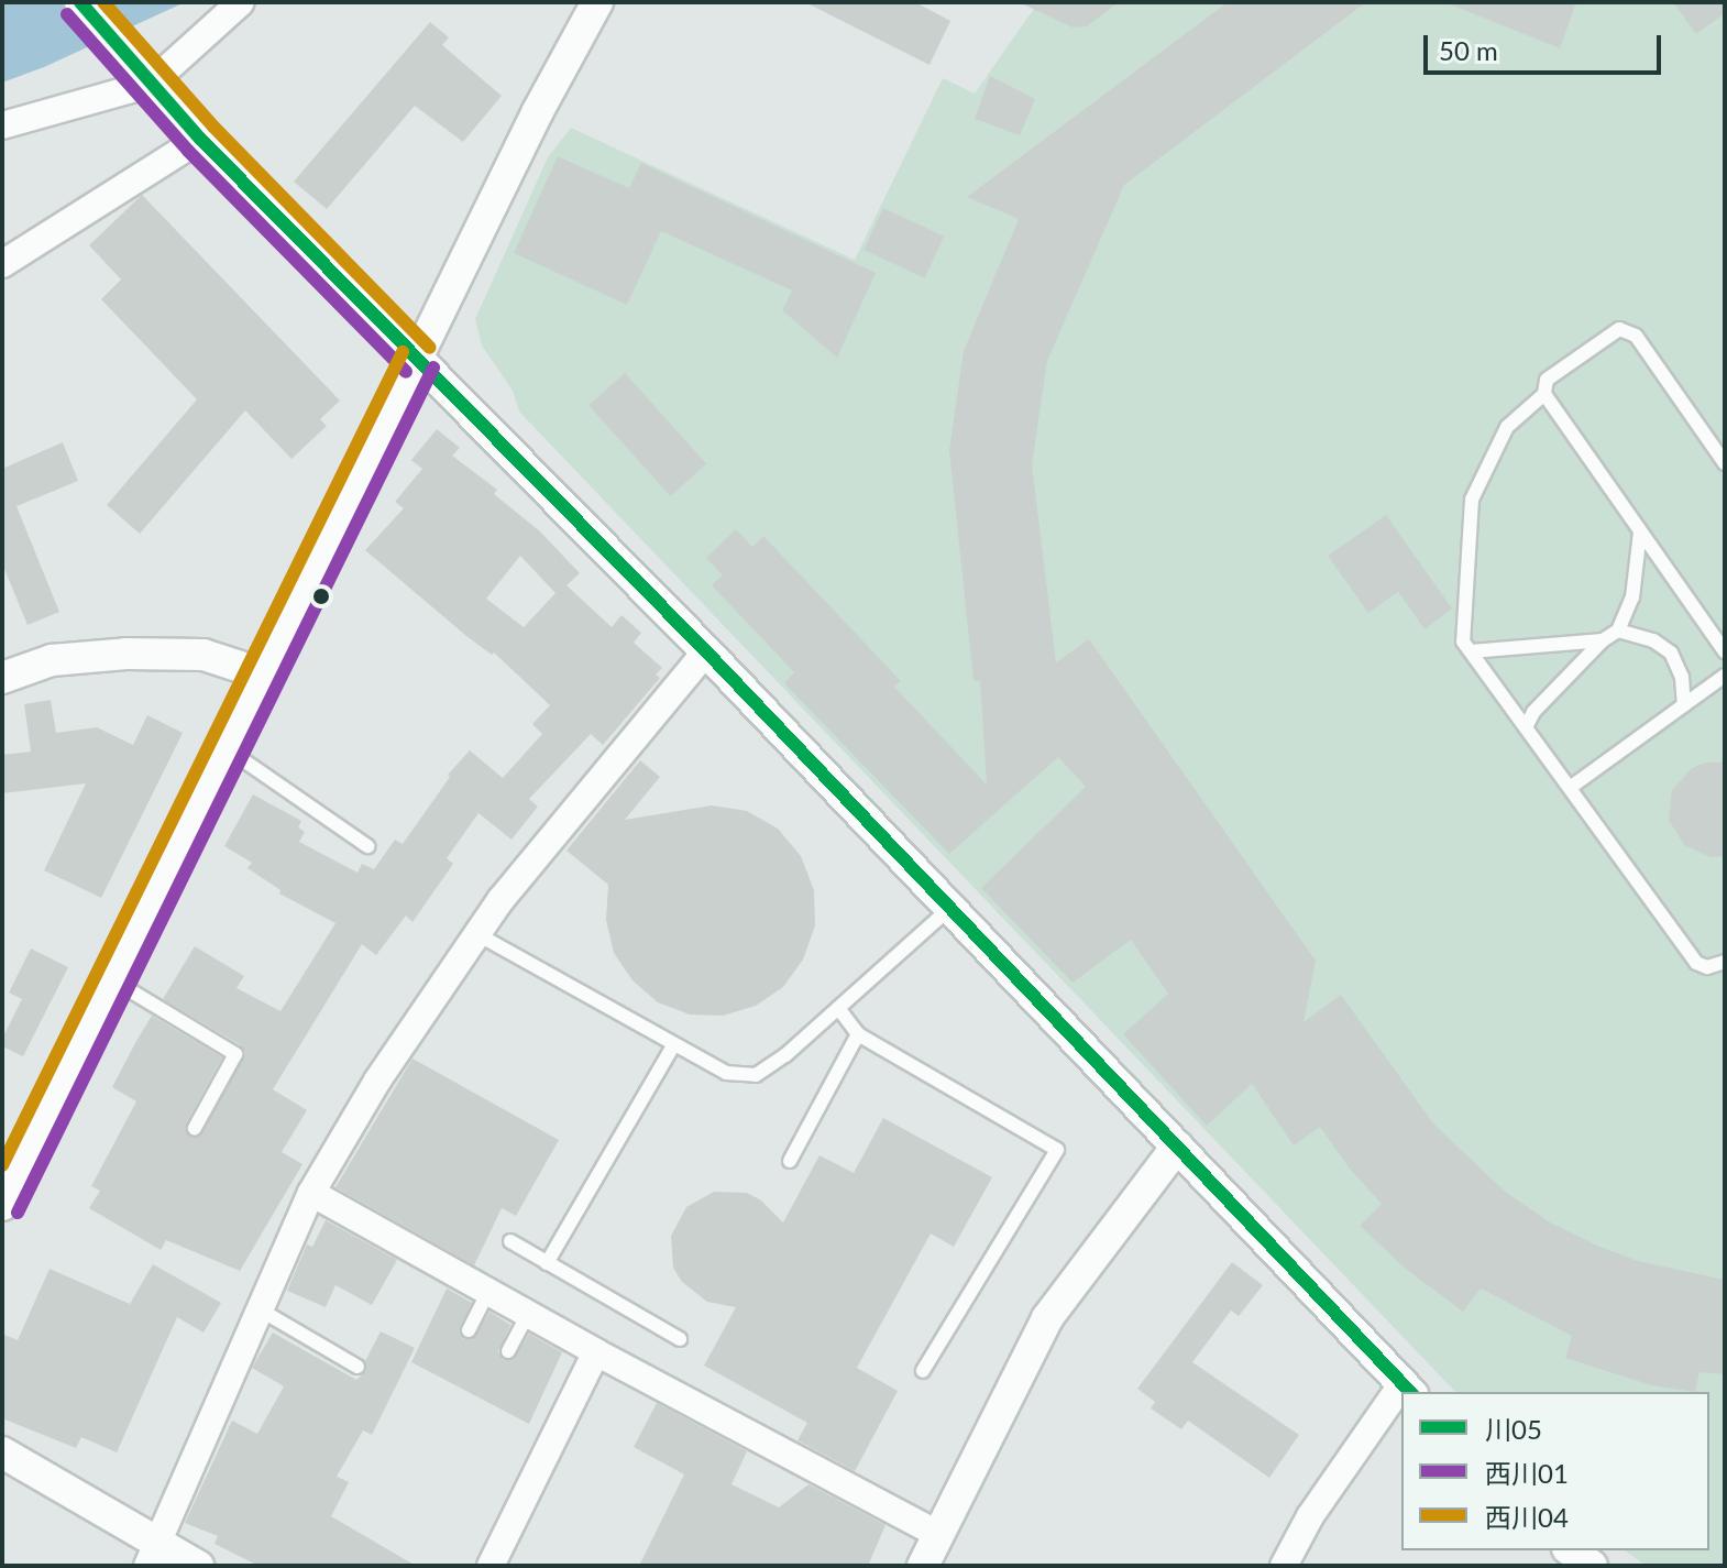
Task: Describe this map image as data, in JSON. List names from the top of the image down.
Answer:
{
  "lines": ["transit line 川05", "transit line 西川04", "transit line 西川01"],
  "legend": ["川05", "西川01", "西川04"],
  "scale_bar": "50 m"
}
